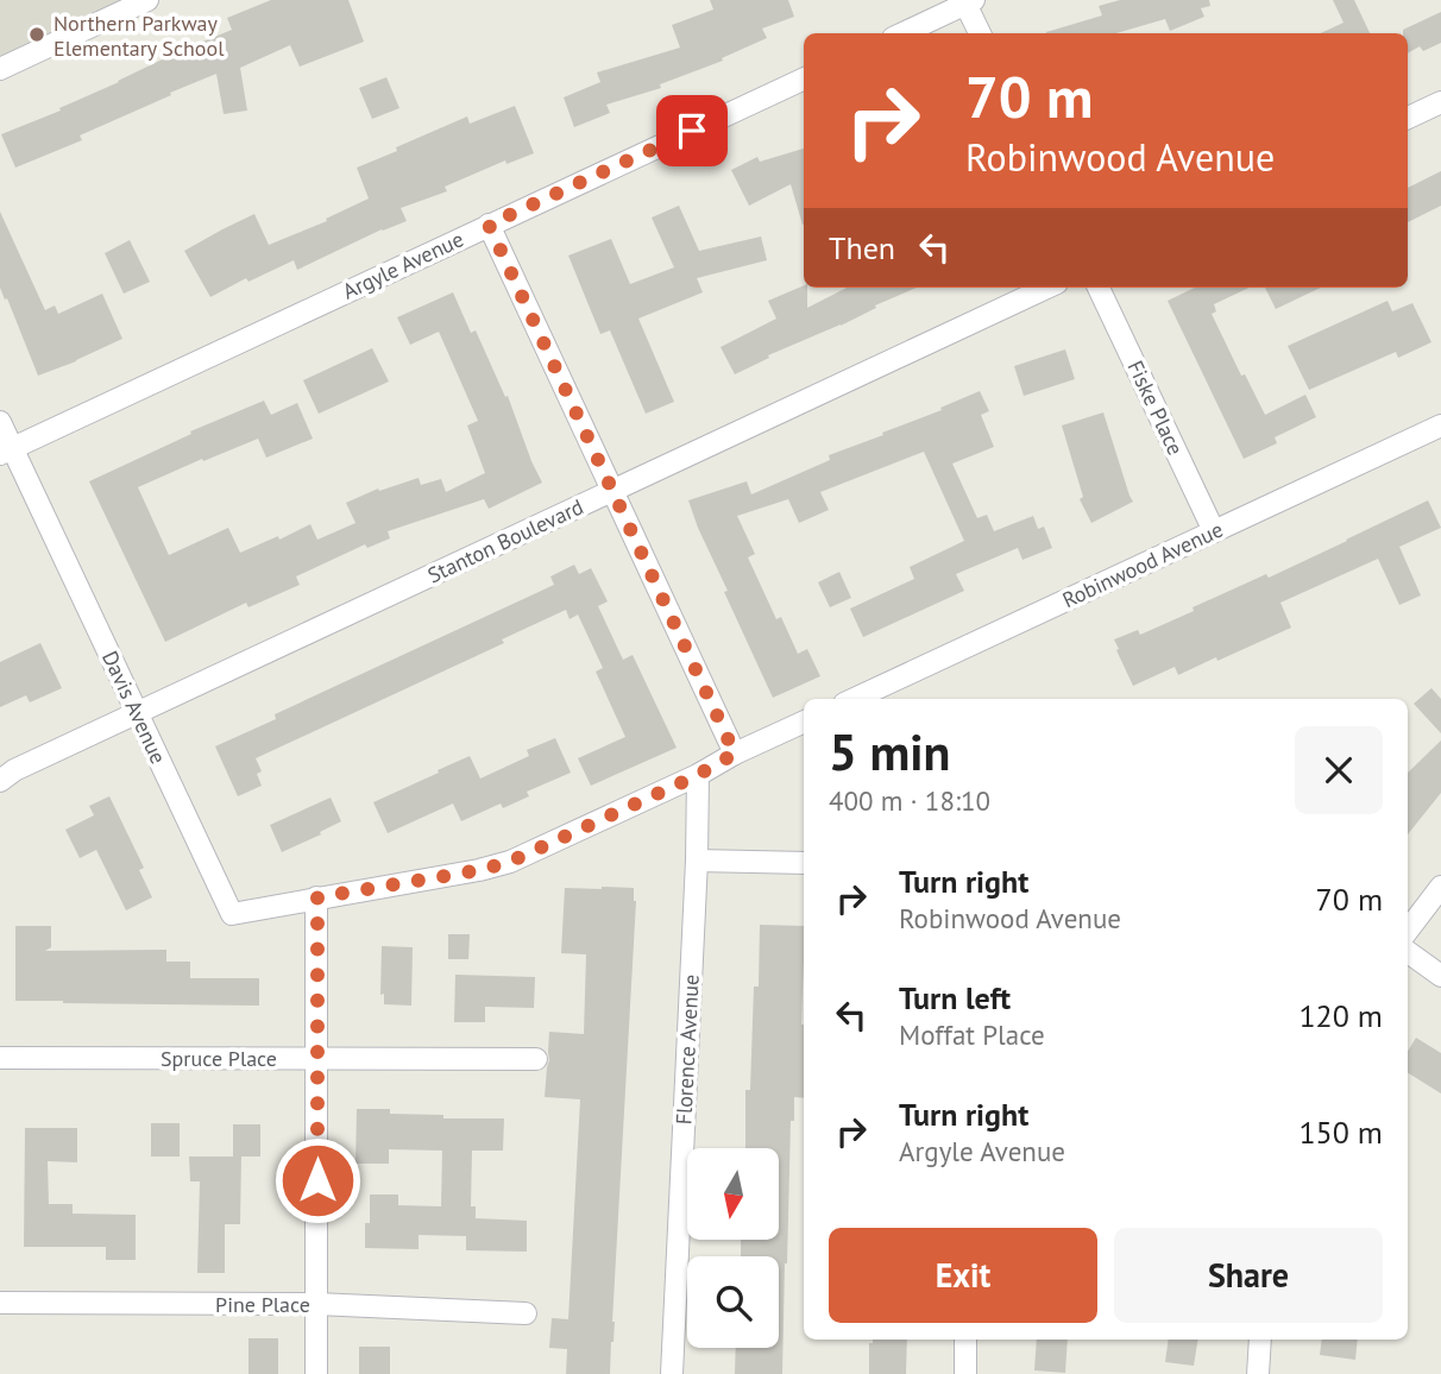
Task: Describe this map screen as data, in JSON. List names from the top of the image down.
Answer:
{
  "streets": {
    "street": [
      "Argyle Avenue",
      "Fiske Place",
      "Stanton Boulevard",
      "Robinwood Avenue",
      "Davis Avenue",
      "Florence Avenue",
      "Spruce Place",
      "Pine Place"
    ]
  },
  "crossings": [
    ["Argyle Avenue", "Davis Avenue"],
    ["Fiske Place", "Robinwood Avenue"],
    ["Stanton Boulevard", "Davis Avenue"]
  ],
  "places": ["Northern Parkway Elementary School"],
  "north": "bottom",
  "page": {
    "turn": ["70 m", "Robinwood Avenue"],
    "then": "Then",
    "heading": ["5 min", "400 m · 18:10"],
    "list": [
      {
        "name": "Turn right",
        "note": "Robinwood Avenue",
        "value": "70 m"
      },
      {
        "name": "Turn left",
        "note": "Moffat Place",
        "value": "120 m"
      },
      {
        "name": "Turn right",
        "note": "Argyle Avenue",
        "value": "150 m"
      }
    ],
    "buttons": ["Exit", "Share"]
  }
}
